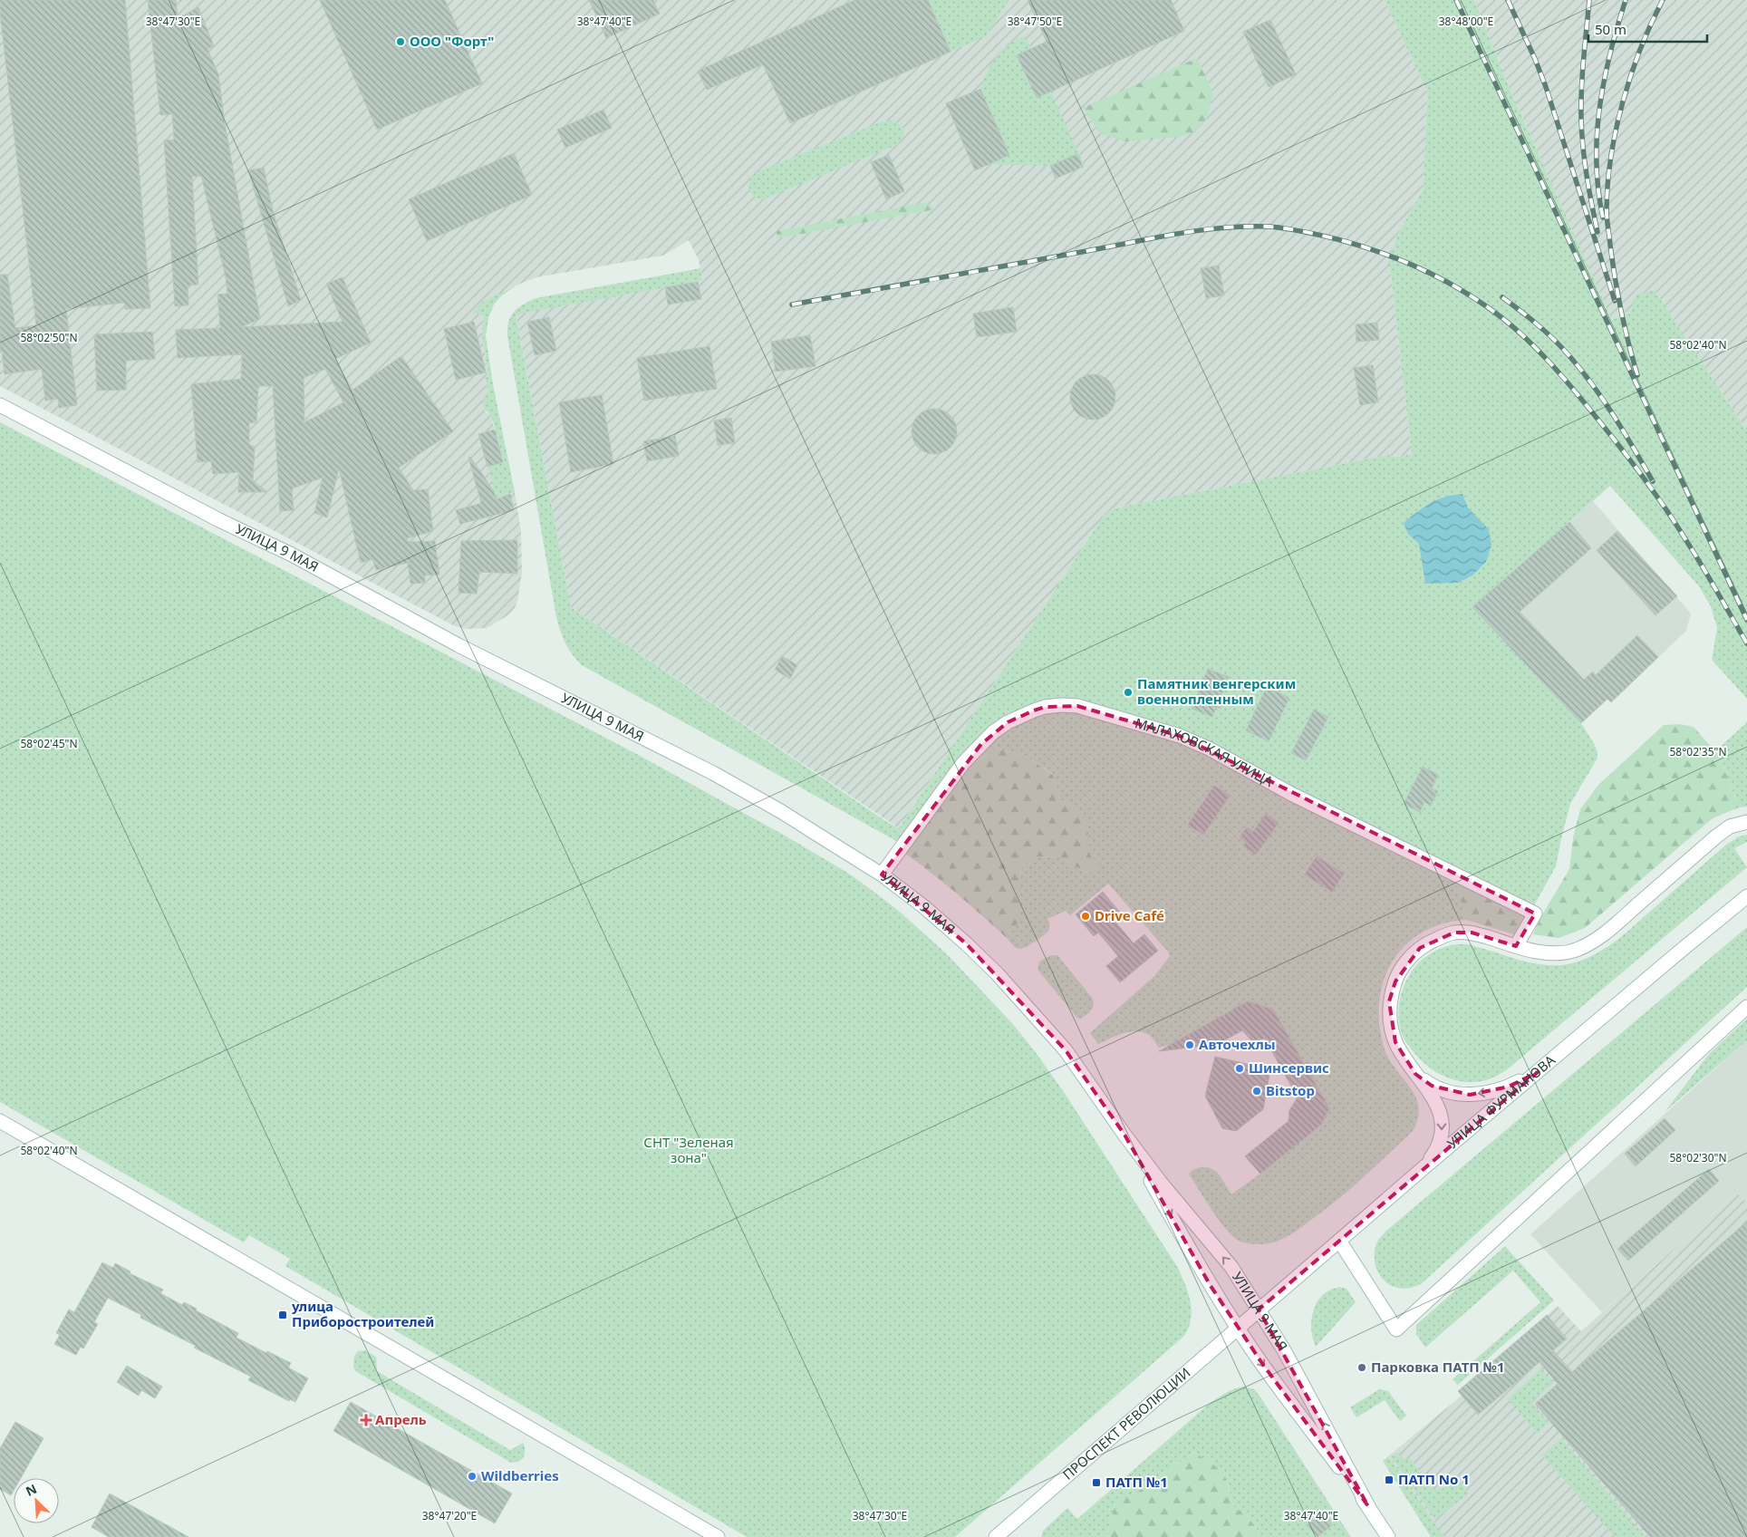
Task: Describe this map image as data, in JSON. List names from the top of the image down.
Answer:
{
  "streets": {
    "main road": [
      "УЛИЦА 9 МАЯ",
      "МАЛАХОВСКАЯ УЛИЦА",
      "УЛИЦА ФУРМАНОВА",
      "ПРОСПЕКТ РЕВОЛЮЦИИ"
    ]
  },
  "crossings": [
    ["УЛИЦА 9 МАЯ", "МАЛАХОВСКАЯ УЛИЦА"],
    ["УЛИЦА 9 МАЯ", "УЛИЦА ФУРМАНОВА"],
    ["УЛИЦА 9 МАЯ", "ПРОСПЕКТ РЕВОЛЮЦИИ"],
    ["УЛИЦА ФУРМАНОВА", "ПРОСПЕКТ РЕВОЛЮЦИИ"]
  ],
  "parks": ["СНТ \"Зеленая зона\""],
  "places": {
    "other": [
      "ООО \"Форт\"",
      "Памятник венгерским военнопленным",
      "Drive Café",
      "Авточехлы",
      "Шинсервис",
      "Bitstop",
      "Парковка ПАТП №1",
      "Wildberries"
    ],
    "transit": ["улица Приборостроителей", "ПАТП No 1", "ПАТП №1"],
    "health": ["Апрель"]
  },
  "scale_bar": "50 m",
  "north": "top left",
  "coordinates": [
    "38°48'00\"E",
    "38°47'30\"E",
    "38°47'40\"E",
    "38°47'50\"E",
    "58°02'50\"N",
    "58°02'40\"N",
    "58°02'45\"N",
    "58°02'35\"N",
    "58°02'30\"N",
    "38°47'20\"E"
  ]
}
